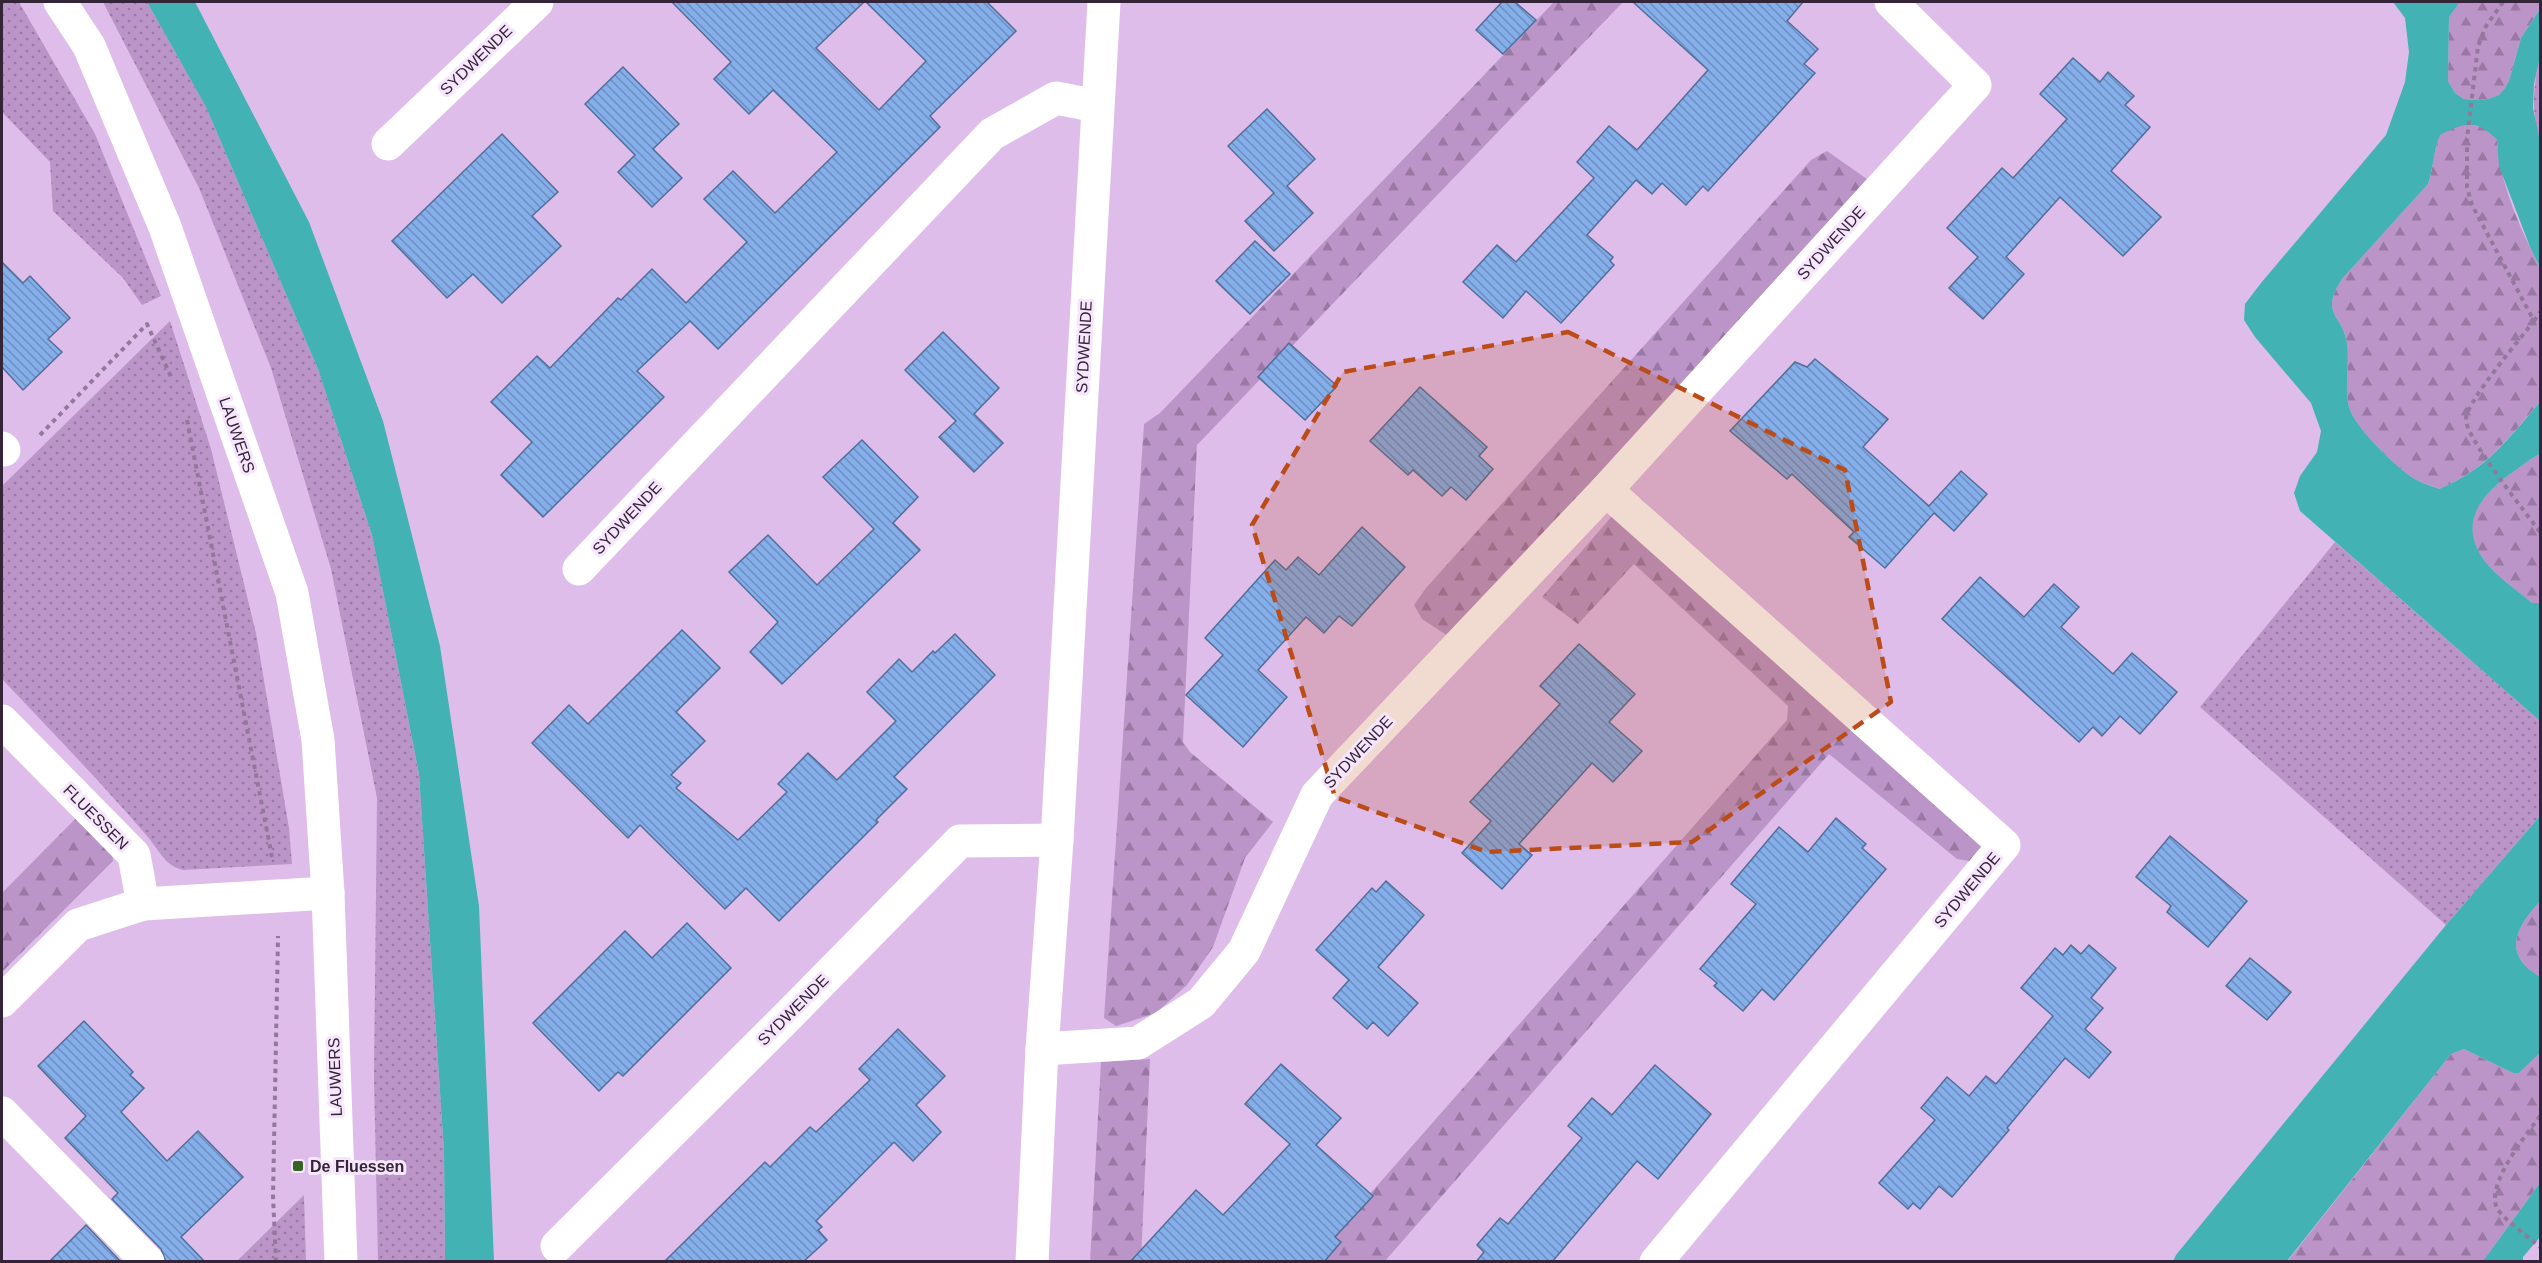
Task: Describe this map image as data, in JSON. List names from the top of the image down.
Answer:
{
  "streets": {
    "street": ["SYDWENDE", "LAUWERS", "FLUESSEN"]
  },
  "places": {
    "transit": ["De Fluessen"]
  }
}
